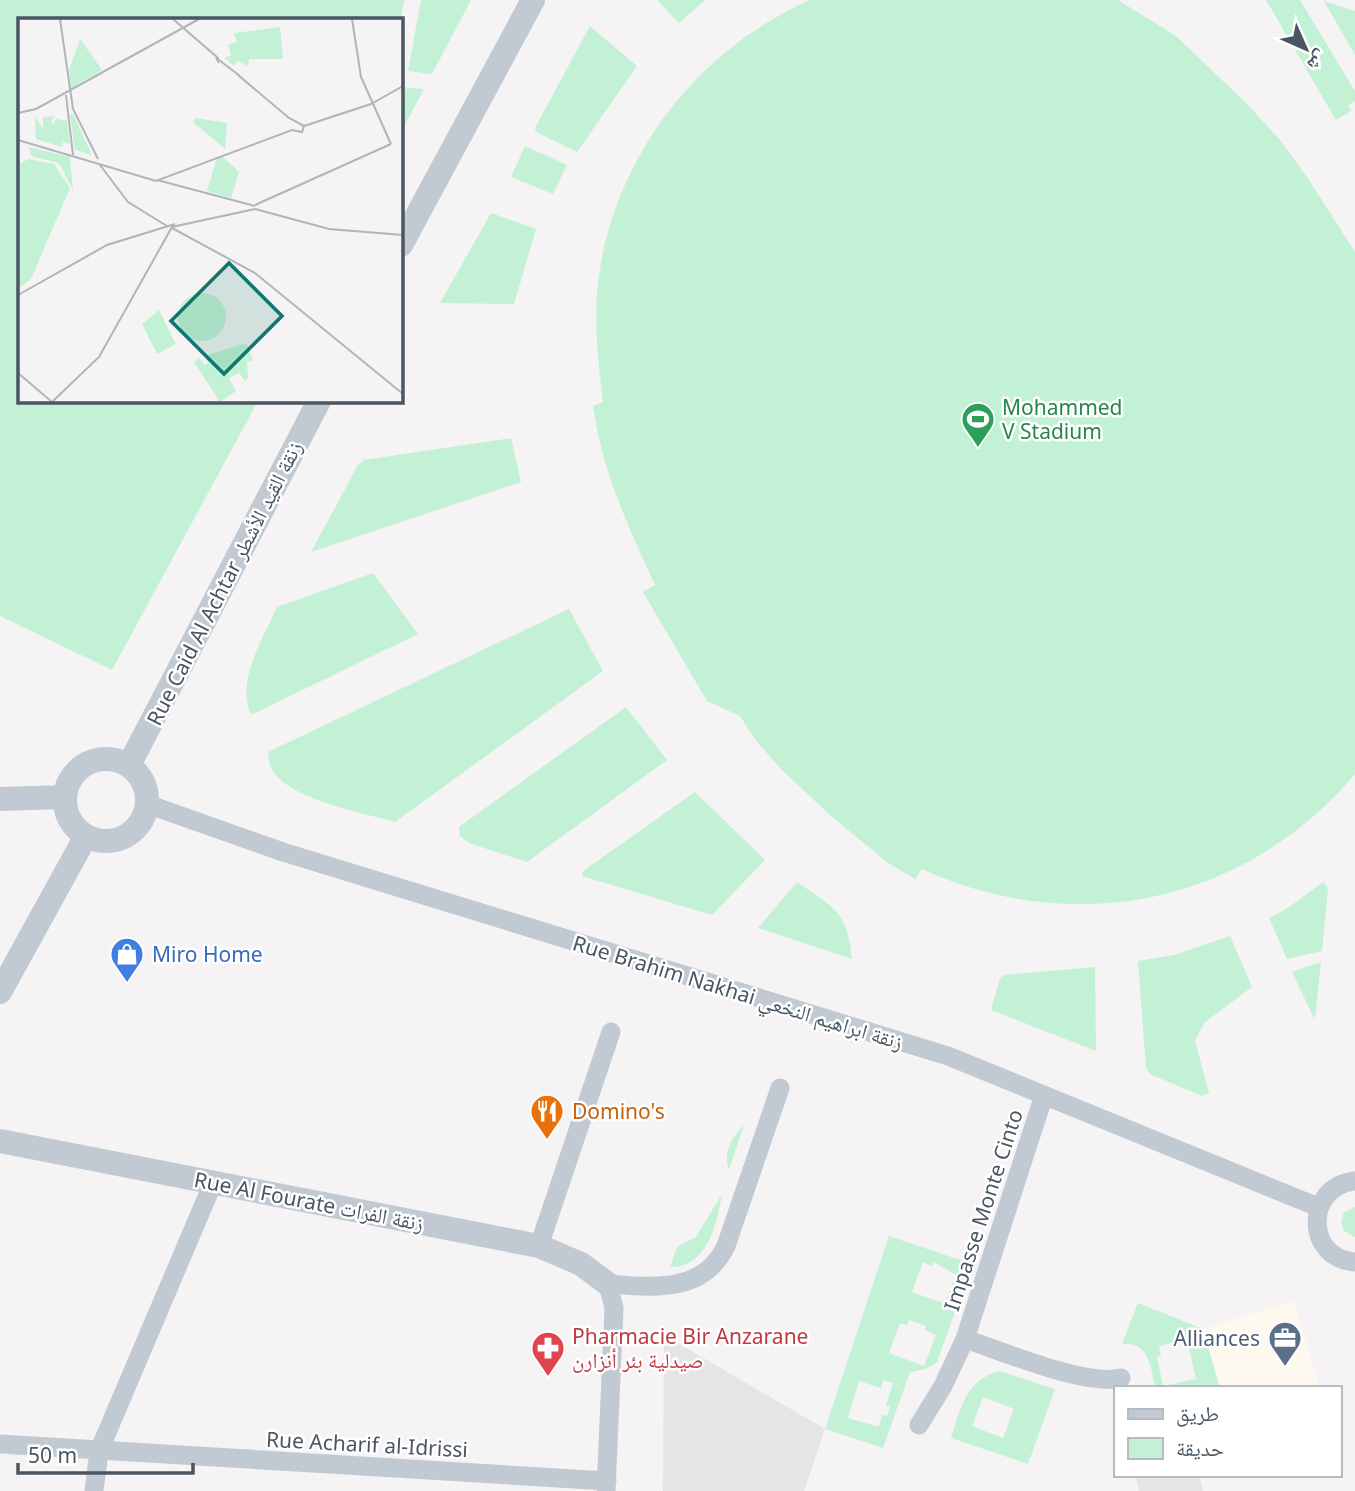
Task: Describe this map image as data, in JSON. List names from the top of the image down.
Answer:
{
  "streets": {
    "street": [
      "Rue Caid Al Achtar زنقة القيد الأشطر",
      "Rue Brahim Nakhai زنقة ابراهيم النخعي",
      "Rue Al Fourate زنقة الفرات",
      "Impasse Monte Cinto",
      "Rue Acharif al-Idrissi"
    ]
  },
  "crossings": [
    ["Rue Caid Al Achtar زنقة القيد الأشطر", "Rue Brahim Nakhai زنقة ابراهيم النخعي"],
    ["Rue Brahim Nakhai زنقة ابراهيم النخعي", "Impasse Monte Cinto"]
  ],
  "places": {
    "sports": ["Mohammed V Stadium"],
    "shop": ["Miro Home"],
    "restaurant": ["Domino's"],
    "office": ["Alliances"],
    "pharmacy": ["Pharmacie Bir Anzarane صيدلية بئر أنزارن"]
  },
  "legend": ["طريق", "حديقة"],
  "scale_bar": "50 m",
  "north": "bottom right"
}
